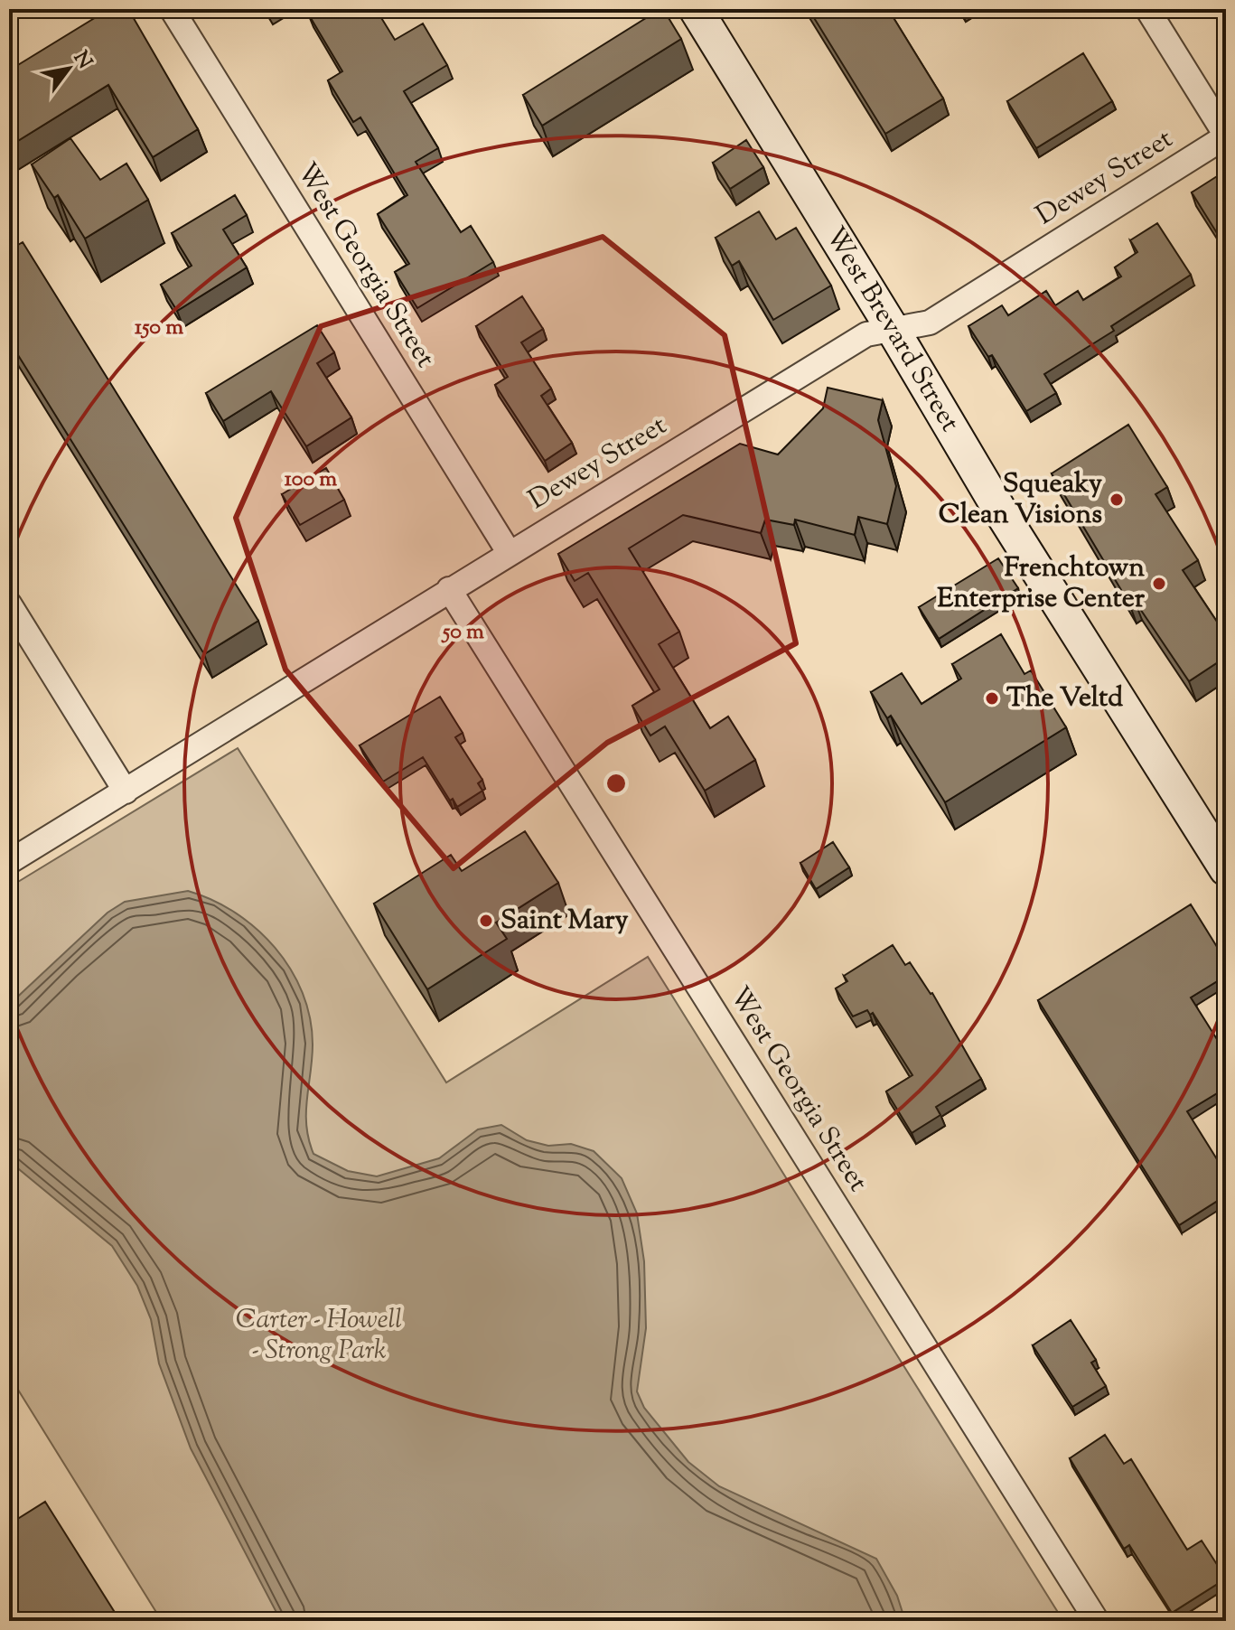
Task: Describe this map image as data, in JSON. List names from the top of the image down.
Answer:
{
  "streets": {
    "street": ["Dewey Street", "West Georgia Street", "West Brevard Street"]
  },
  "crossings": [
    ["Dewey Street", "West Georgia Street"],
    ["Dewey Street", "West Brevard Street"]
  ],
  "parks": ["Carter - Howell - Strong Park"],
  "places": [
    "Squeaky Clean Visions",
    "Frenchtown Enterprise Center",
    "The Veltd",
    "Saint Mary"
  ],
  "north": "top right",
  "rings": ["150 m", "100 m", "50 m"]
}
